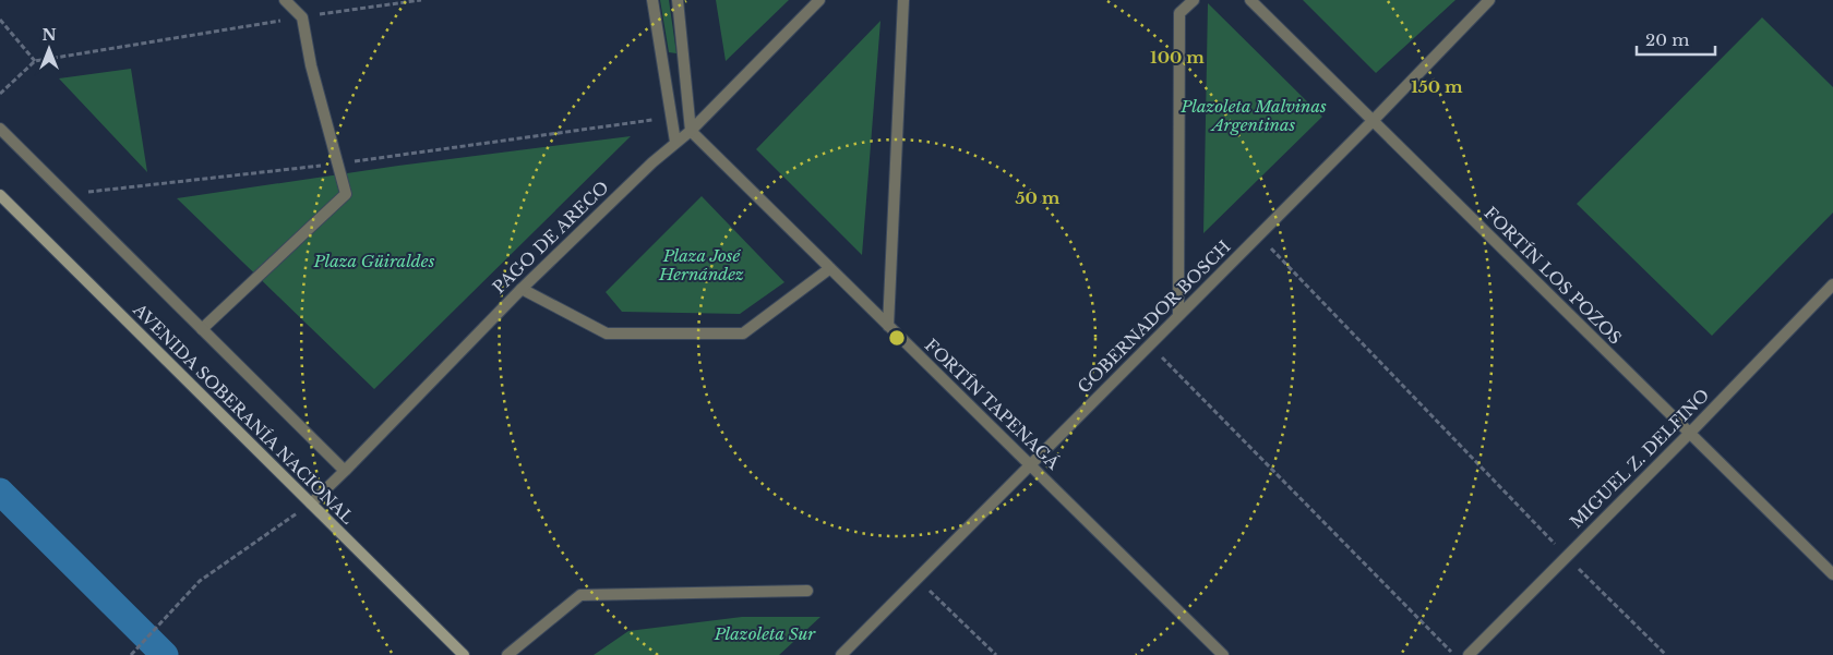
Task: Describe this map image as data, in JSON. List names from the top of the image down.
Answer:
{
  "streets": {
    "main road": ["AVENIDA SOBERANÍA NACIONAL"],
    "street": [
      "PAGO DE ARECO",
      "FORTÍN LOS POZOS",
      "GOBERNADOR BOSCH",
      "FORTÍN TAPENAGÁ",
      "MIGUEL Z. DELFINO"
    ]
  },
  "crossings": [
    ["PAGO DE ARECO", "FORTÍN TAPENAGÁ"],
    ["PAGO DE ARECO", "AVENIDA SOBERANÍA NACIONAL"],
    ["FORTÍN LOS POZOS", "GOBERNADOR BOSCH"],
    ["FORTÍN LOS POZOS", "MIGUEL Z. DELFINO"],
    ["GOBERNADOR BOSCH", "FORTÍN TAPENAGÁ"]
  ],
  "parks": [
    "Plazoleta Malvinas Argentinas",
    "Plaza José Hernández",
    "Plaza Güiraldes",
    "Plazoleta Sur"
  ],
  "scale_bar": "20 m",
  "north": "top",
  "rings": ["100 m", "150 m", "50 m"]
}
